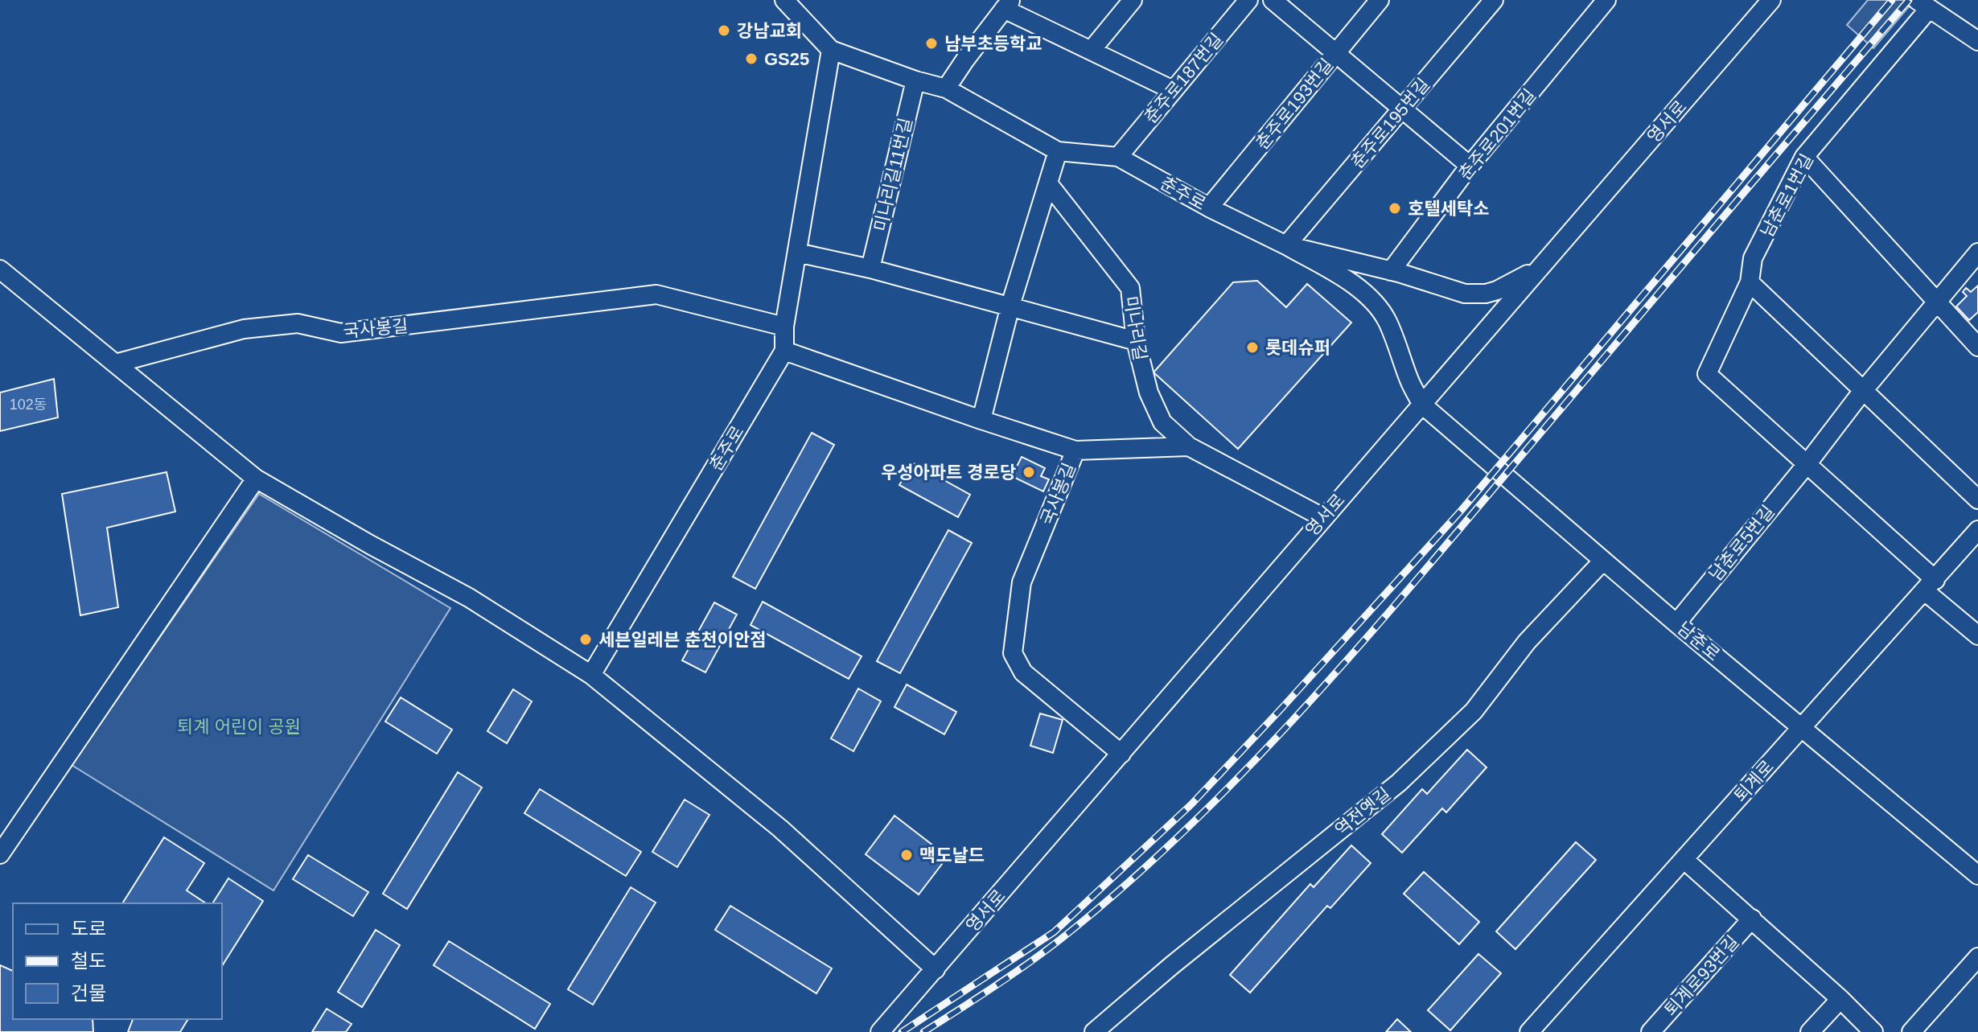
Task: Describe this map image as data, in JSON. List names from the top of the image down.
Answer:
{
  "streets": {
    "street": [
      "춘주로187번길",
      "춘주로193번길",
      "영서로",
      "춘주로195번길",
      "춘주로201번길",
      "미나리길11번길",
      "춘주로",
      "남춘로1번길",
      "국사봉길",
      "미나리길",
      "남춘로5번길",
      "남춘로",
      "퇴계로",
      "역전옛길",
      "퇴계로93번길"
    ]
  },
  "crossings": [
    ["춘주로187번길", "춘주로"],
    ["춘주로193번길", "춘주로"],
    ["영서로", "춘주로"],
    ["영서로", "국사봉길"],
    ["영서로", "미나리길"],
    ["영서로", "남춘로"],
    ["춘주로195번길", "춘주로"],
    ["춘주로201번길", "춘주로"],
    ["미나리길11번길", "춘주로"],
    ["춘주로", "국사봉길"],
    ["남춘로1번길", "남춘로5번길"],
    ["국사봉길", "미나리길"],
    ["남춘로5번길", "남춘로"],
    ["남춘로", "퇴계로"],
    ["남춘로", "역전옛길"],
    ["퇴계로", "퇴계로93번길"]
  ],
  "parks": ["퇴계 어린이 공원"],
  "places": [
    "강남교회",
    "남부초등학교",
    "GS25",
    "호텔세탁소",
    "롯데슈퍼",
    "우성아파트 경로당",
    "세븐일레븐 춘천이안점",
    "맥도날드"
  ],
  "house_numbers": ["102동"],
  "legend": ["도로", "철도", "건물"]
}
